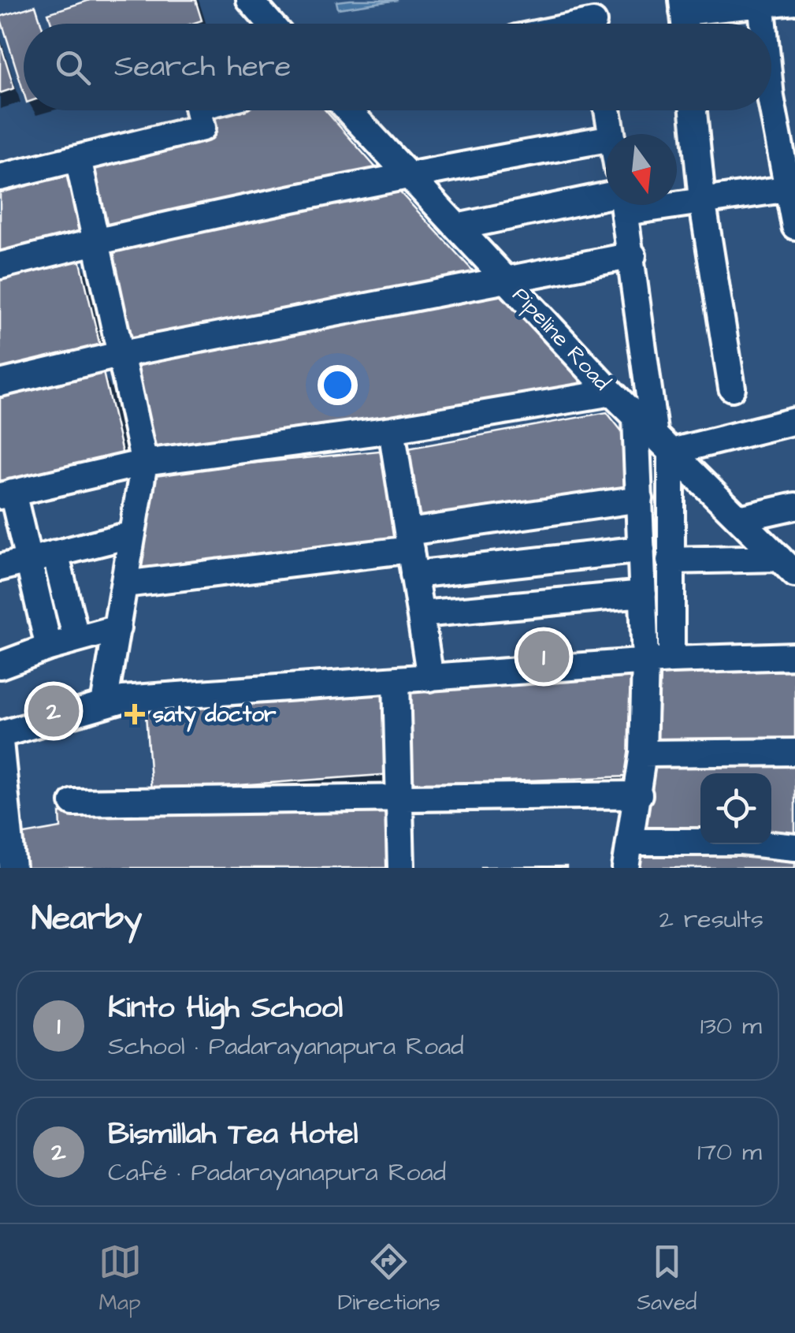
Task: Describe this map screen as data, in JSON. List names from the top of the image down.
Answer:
{
  "streets": {
    "street": ["Pipeline Road"]
  },
  "places": {
    "health": ["saty doctor"]
  },
  "north": "bottom",
  "page": {
    "search": "Search here",
    "pins": ["1", "2"],
    "heading": ["Nearby", "2 results"],
    "list": [
      {
        "mark": "1",
        "name": "Kinto High School",
        "note": "School · Padarayanapura Road",
        "value": "130 m"
      },
      {
        "mark": "2",
        "name": "Bismillah Tea Hotel",
        "note": "Café · Padarayanapura Road",
        "value": "170 m"
      }
    ],
    "nav": ["Map", "Directions", "Saved"]
  }
}
